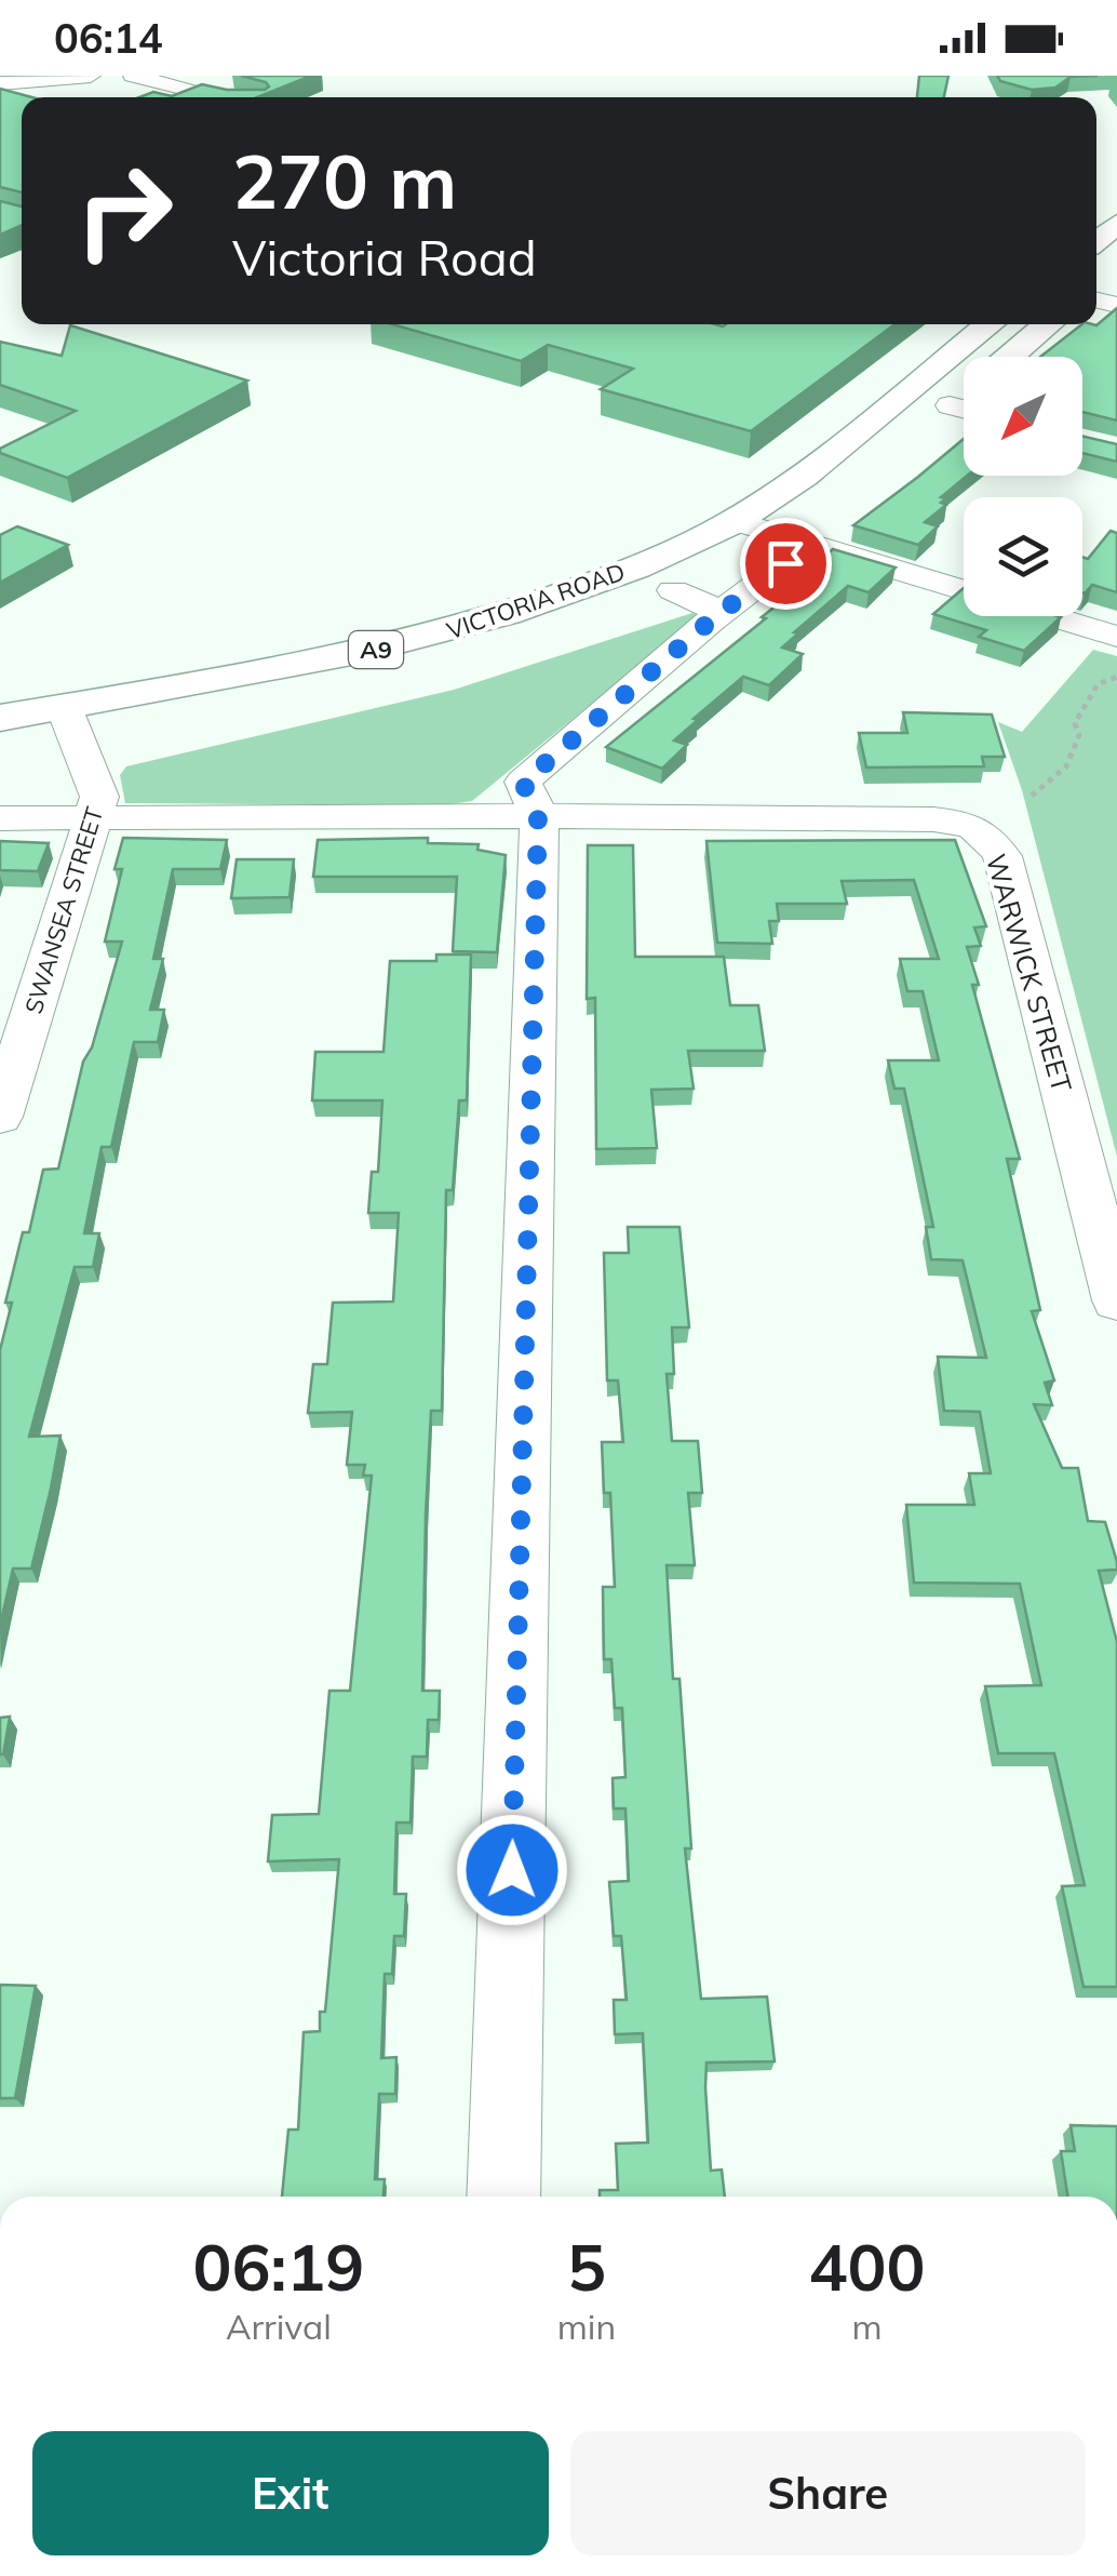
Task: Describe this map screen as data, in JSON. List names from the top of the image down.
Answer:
{
  "streets": {
    "highway": ["VICTORIA ROAD", "A9"],
    "street": ["SWANSEA STREET", "WARWICK STREET"]
  },
  "crossings": [
    ["VICTORIA ROAD", "SWANSEA STREET"],
    ["VICTORIA ROAD", "WARWICK STREET"]
  ],
  "north": "bottom left",
  "page": {
    "status": "06:14",
    "turn": ["270 m", "Victoria Road"],
    "eta": [
      "06:19",
      "Arrival",
      "5",
      "min",
      "400",
      "m"
    ],
    "buttons": ["Exit", "Share"]
  }
}
